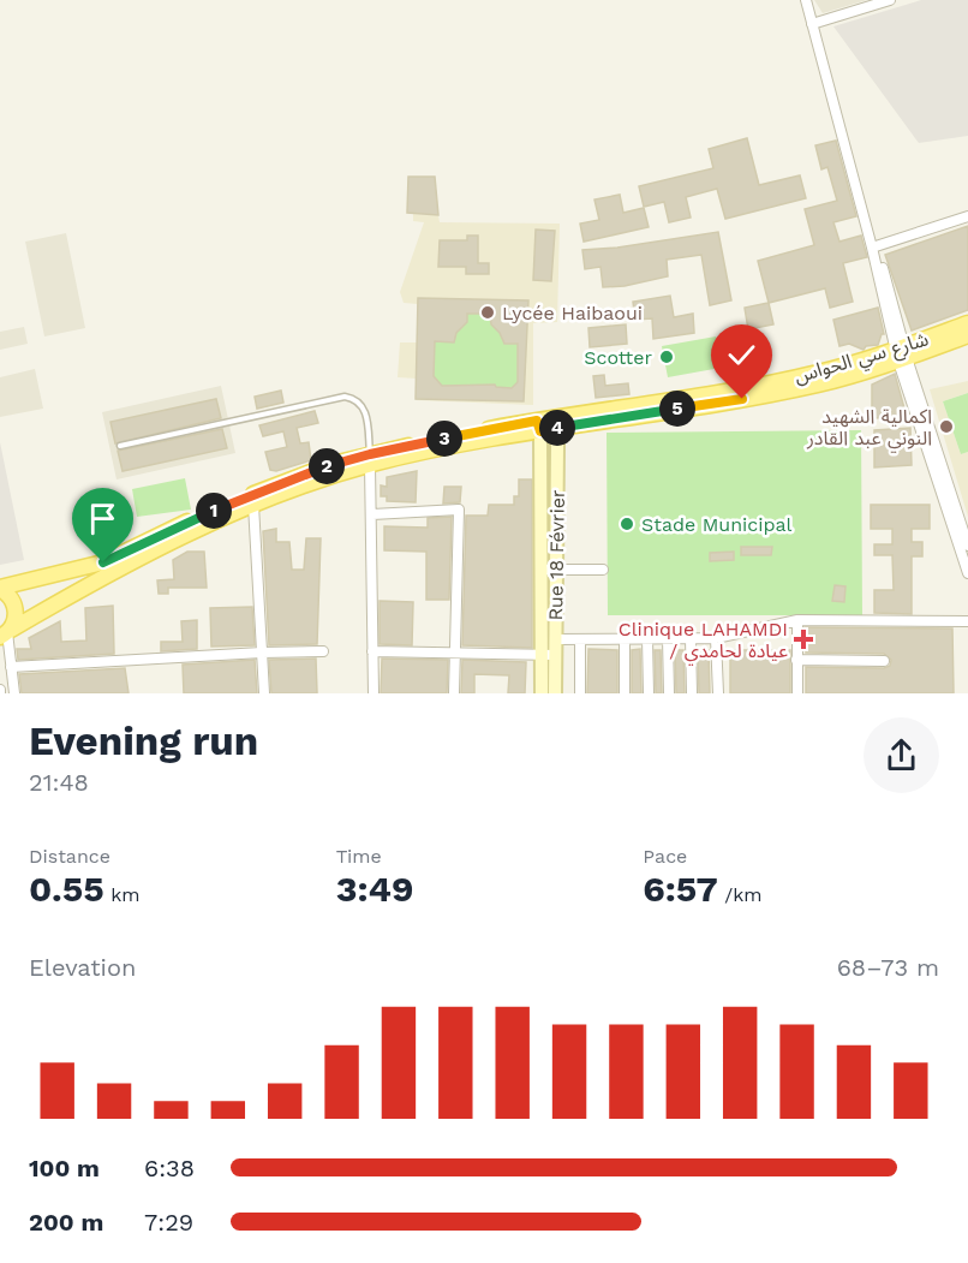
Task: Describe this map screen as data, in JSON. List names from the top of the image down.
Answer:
{
  "streets": {
    "main road": ["شارع سي الحواس"],
    "street": ["Rue 18 Février"]
  },
  "crossings": [
    ["شارع سي الحواس", "Rue 18 Février"]
  ],
  "places": {
    "other": [
      "Lycée Haibaoui",
      "Scotter",
      "اكمالية الشهيد النوني عبد القادر",
      "Stade Municipal"
    ],
    "health": ["Clinique LAHAMDI / عيادة لحامدي"]
  },
  "page": {
    "pins": [
      "5",
      "4",
      "3",
      "2",
      "1"
    ],
    "heading": ["Evening run", "21:48"],
    "stats": [
      ["Distance", "0.55 km"],
      ["Time", "3:49"],
      ["Pace", "6:57 /km"]
    ],
    "chart": ["Elevation", "68–73 m"],
    "list": [
      {
        "name": "100 m",
        "note": "6:38"
      },
      {
        "name": "200 m",
        "note": "7:29"
      }
    ]
  }
}
